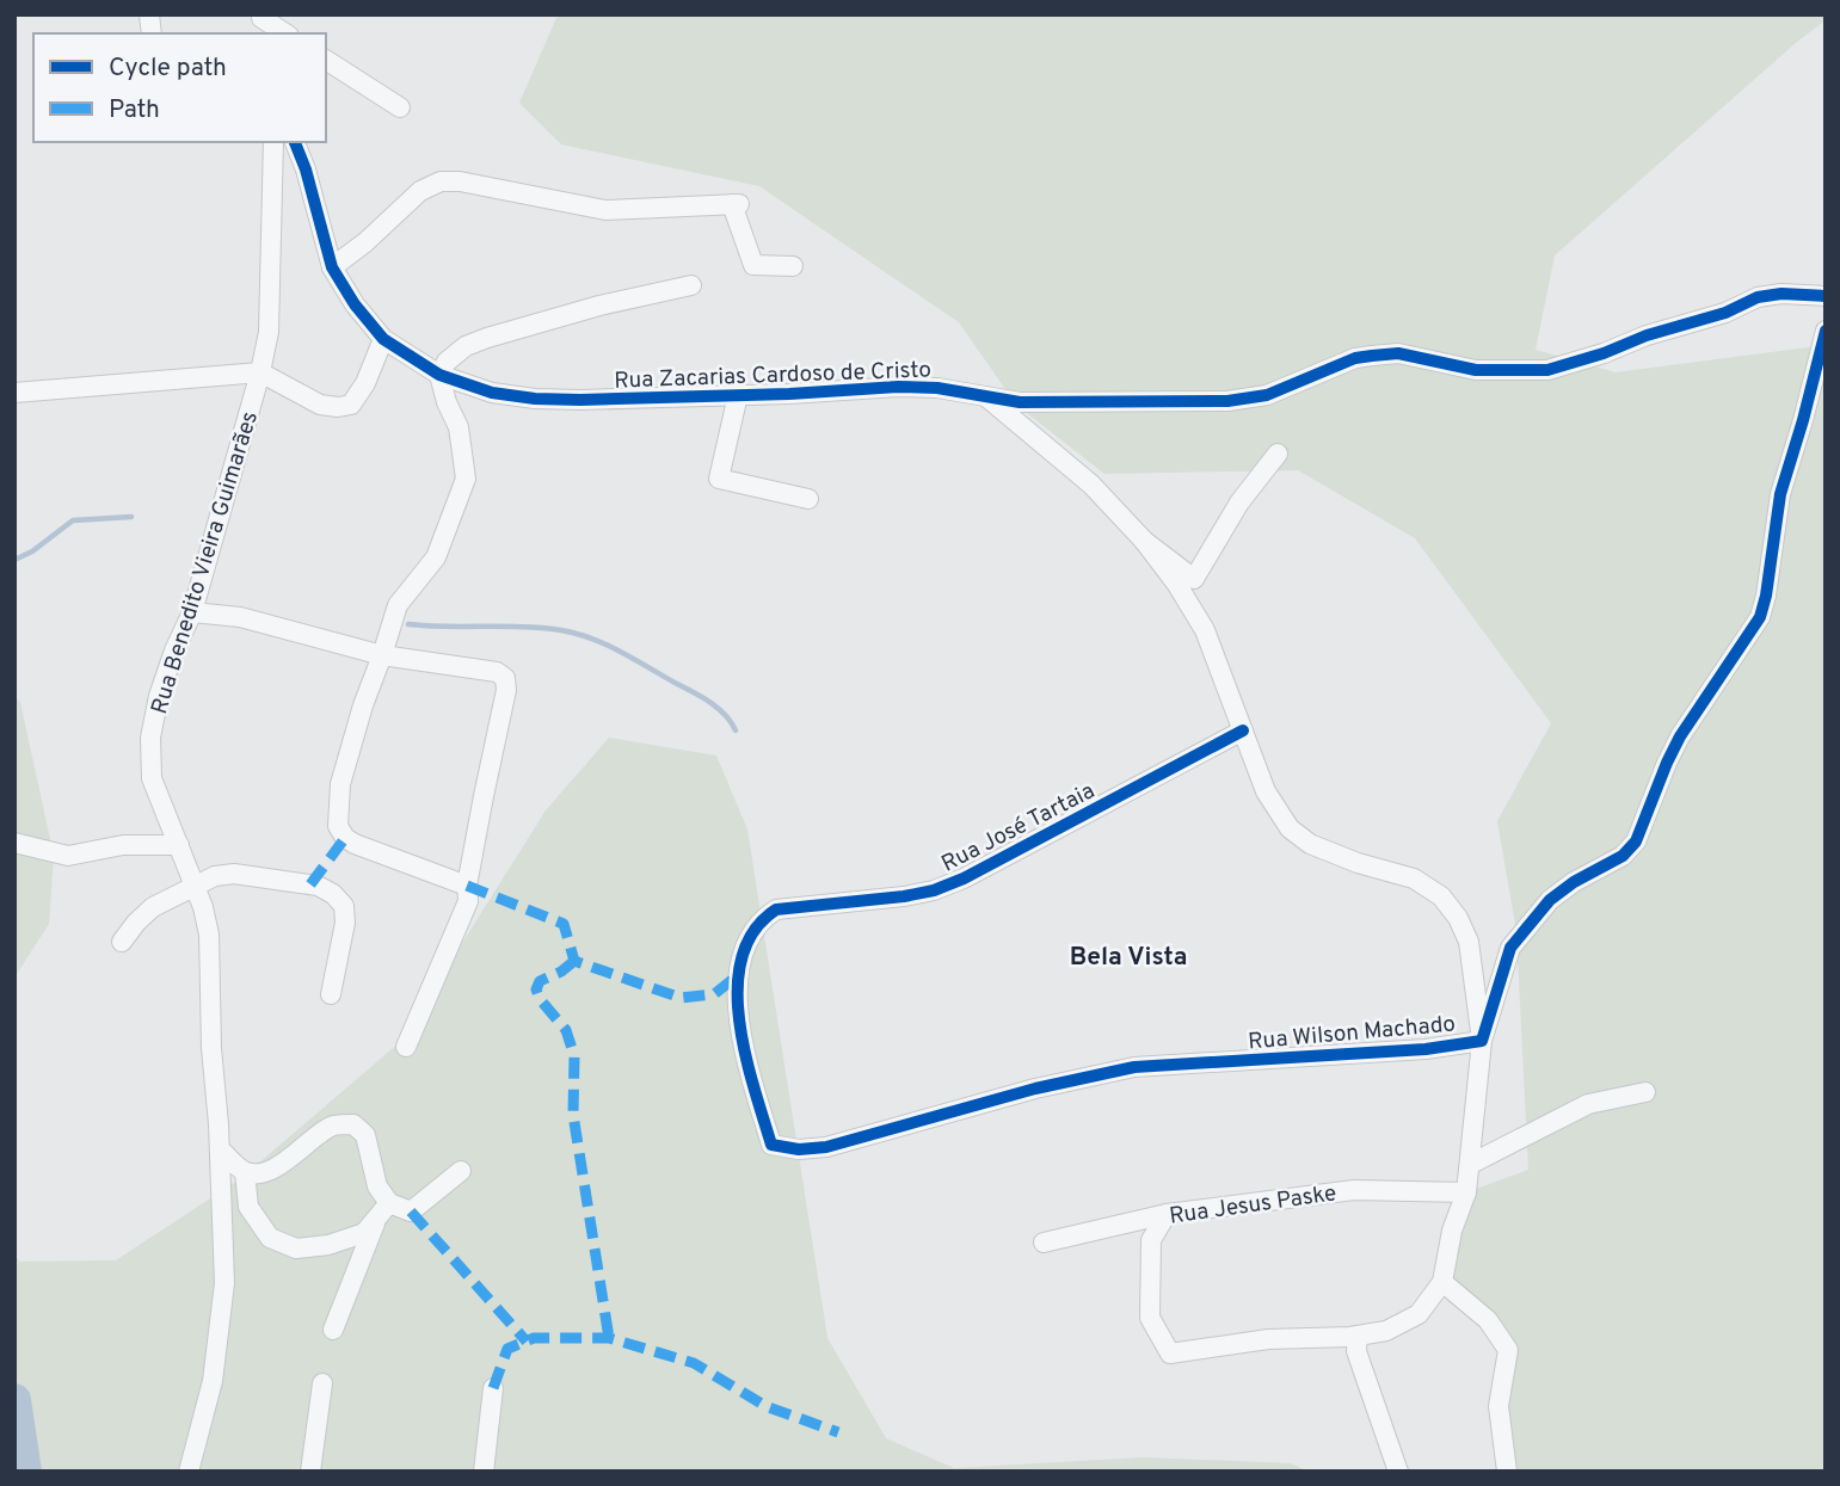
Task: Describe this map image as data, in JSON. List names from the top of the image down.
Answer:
{
  "streets": {
    "street": [
      "Rua Zacarias Cardoso de Cristo",
      "Rua Benedito Vieira Guimarães",
      "Rua José Tartaia",
      "Rua Wilson Machado",
      "Rua Jesus Paske"
    ]
  },
  "crossings": [
    ["Rua José Tartaia", "Rua Wilson Machado"]
  ],
  "districts": ["Bela Vista"],
  "legend": ["Cycle path", "Path"]
}
